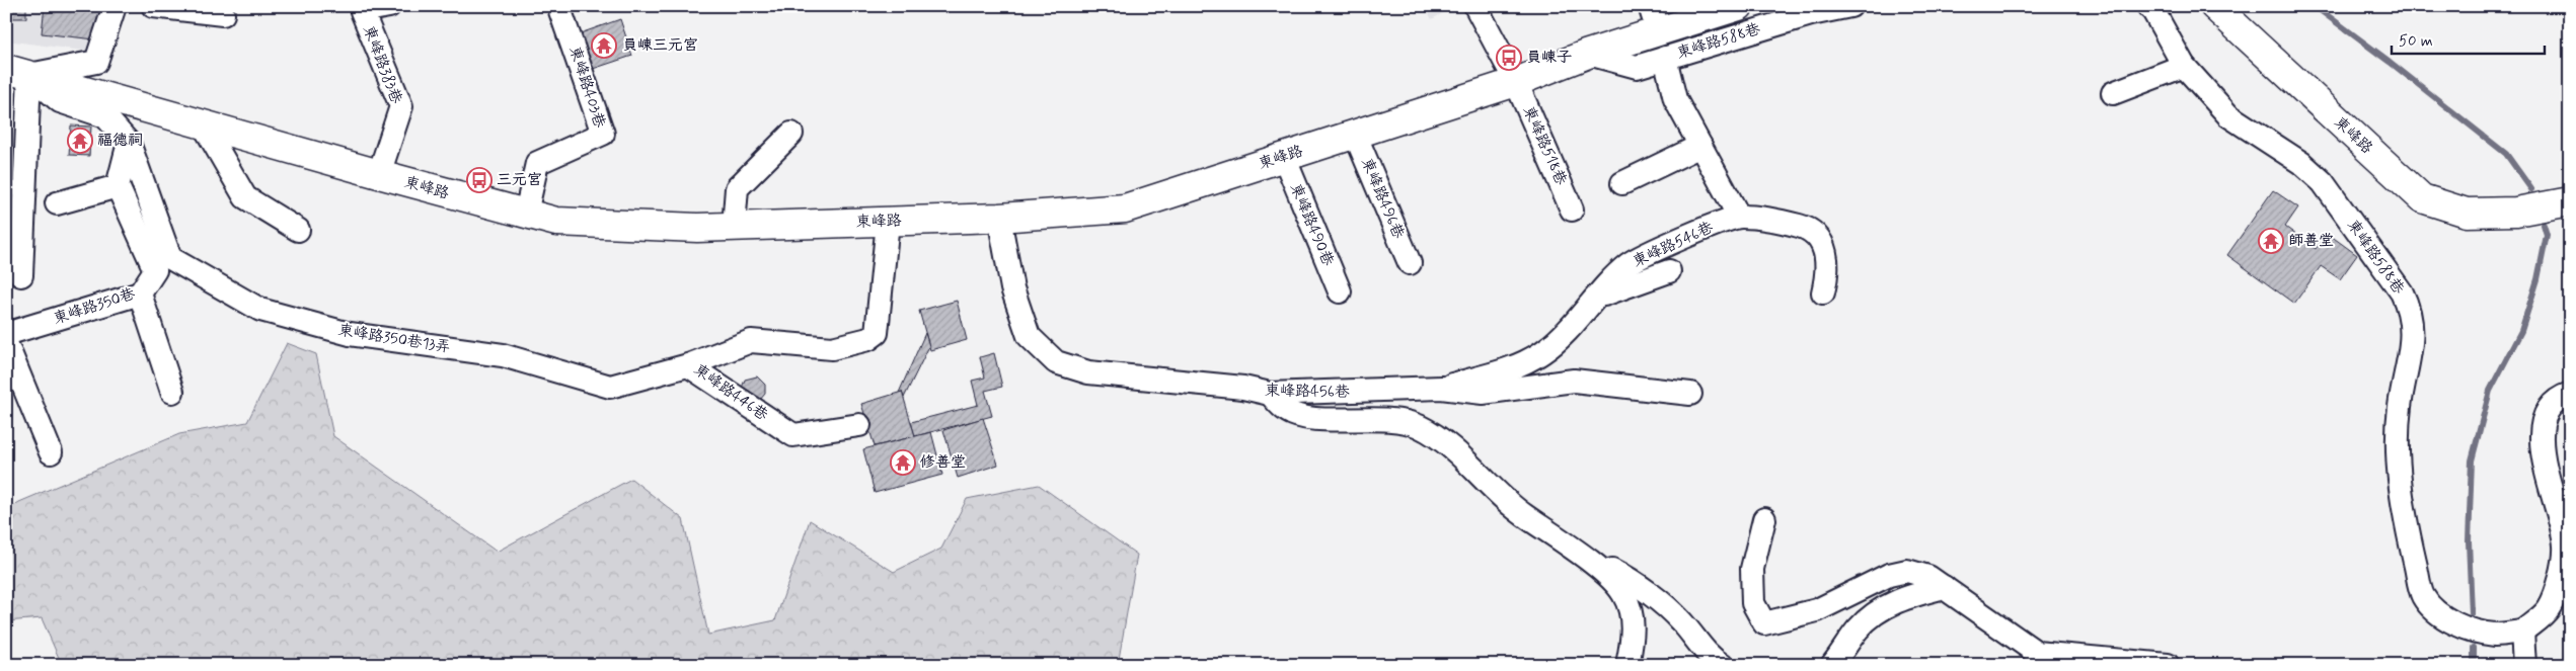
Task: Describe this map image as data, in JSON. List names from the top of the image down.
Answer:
{
  "streets": {
    "main road": ["東峰路"],
    "street": [
      "東峰路588巷",
      "東峰路383巷",
      "東峰路403巷",
      "東峰路518巷",
      "東峰路496巷",
      "東峰路490巷",
      "東峰路546巷",
      "東峰路350巷",
      "東峰路350巷13弄",
      "東峰路456巷",
      "東峰路446巷"
    ]
  },
  "crossings": [
    ["東峰路588巷", "東峰路"],
    ["東峰路383巷", "東峰路"],
    ["東峰路403巷", "東峰路"],
    ["東峰路", "東峰路518巷"],
    ["東峰路", "東峰路496巷"],
    ["東峰路", "東峰路490巷"],
    ["東峰路", "東峰路456巷"],
    ["東峰路", "東峰路446巷"],
    ["東峰路546巷", "東峰路456巷"],
    ["東峰路350巷13弄", "東峰路446巷"]
  ],
  "places": {
    "temple": [
      "員崠三元宮",
      "福德祠",
      "師善堂",
      "修善堂"
    ],
    "bus stop": ["員崠子", "三元宮"]
  },
  "scale_bar": "50 m"
}
